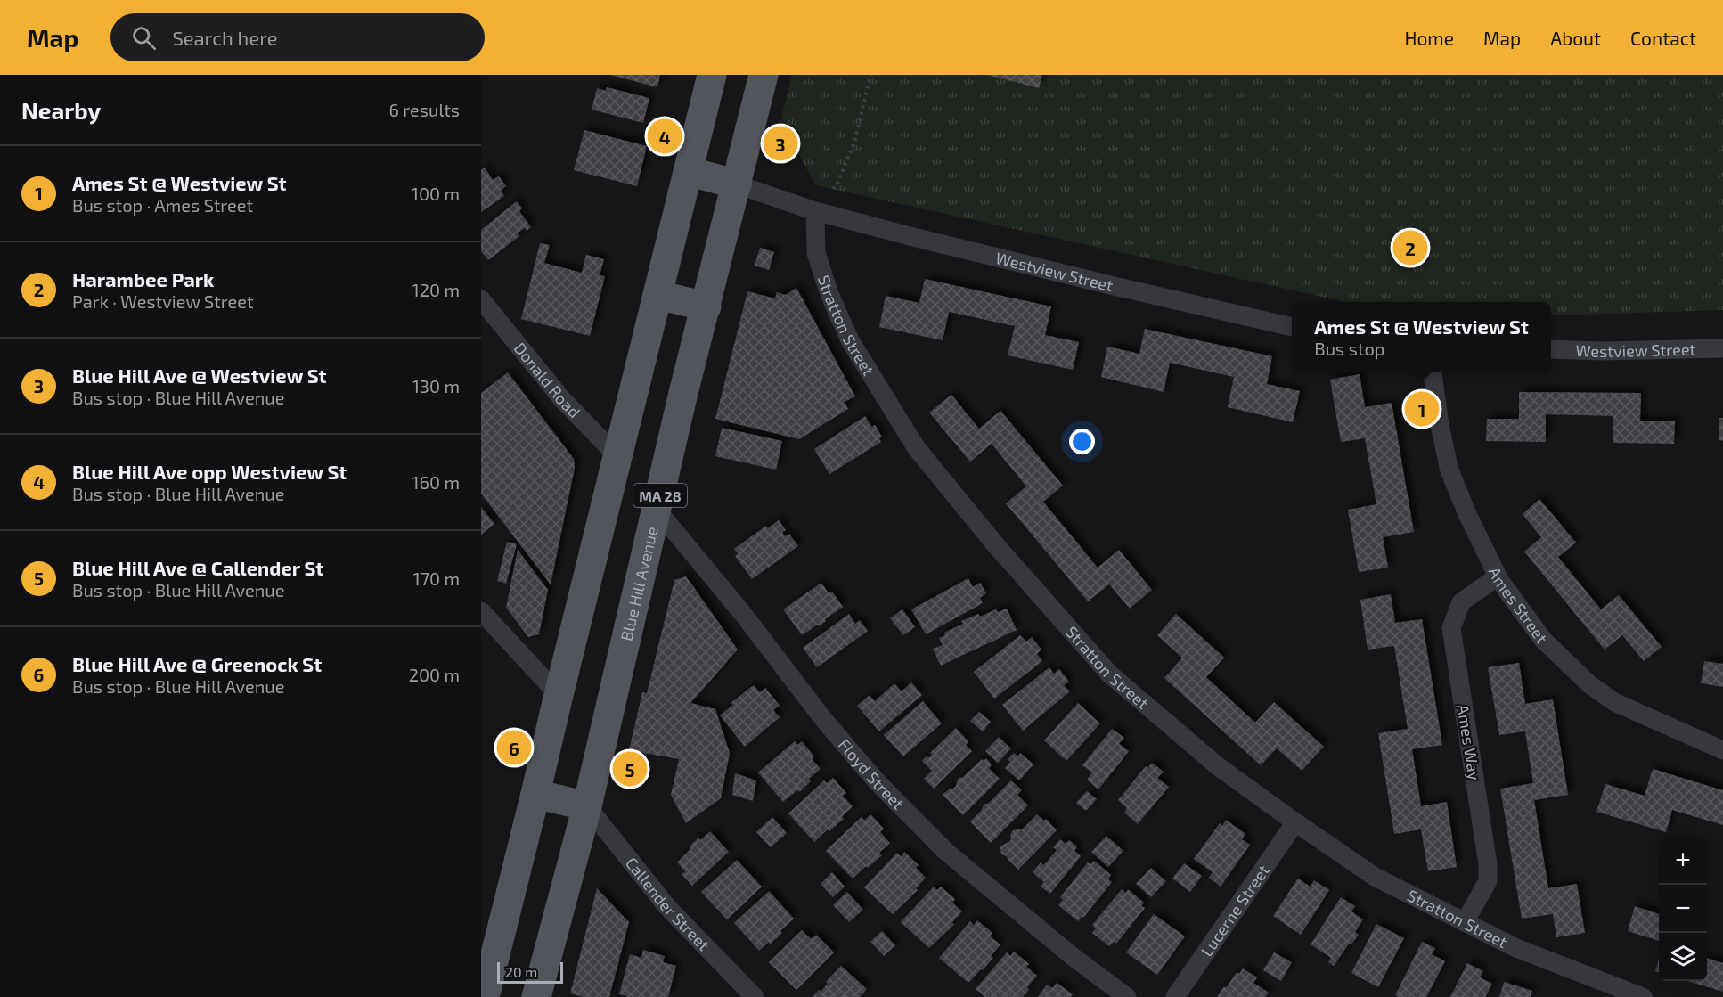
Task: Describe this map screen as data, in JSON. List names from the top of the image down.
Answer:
{
  "streets": {
    "main road": ["MA 28", "Blue Hill Avenue"],
    "street": [
      "Westview Street",
      "Stratton Street",
      "Donald Road",
      "Ames Street",
      "Ames Way",
      "Floyd Street",
      "Callender Street",
      "Lucerne Street"
    ]
  },
  "crossings": [
    ["Westview Street", "Stratton Street"],
    ["Stratton Street", "Ames Way"],
    ["Stratton Street", "Lucerne Street"],
    ["Donald Road", "MA 28"],
    ["Blue Hill Avenue", "Floyd Street"],
    ["Blue Hill Avenue", "Callender Street"],
    ["Ames Street", "Ames Way"]
  ],
  "scale_bar": "20 m",
  "page": {
    "header": "Map",
    "search": "Search here",
    "nav": [
      "Home",
      "Map",
      "About",
      "Contact"
    ],
    "heading": ["Nearby", "6 results"],
    "pins": [
      "4",
      "3",
      "2",
      "1",
      "6",
      "5"
    ],
    "list": [
      {
        "mark": "1",
        "name": "Ames St @ Westview St",
        "note": "Bus stop · Ames Street",
        "value": "100 m"
      },
      {
        "mark": "2",
        "name": "Harambee Park",
        "note": "Park · Westview Street",
        "value": "120 m"
      },
      {
        "mark": "3",
        "name": "Blue Hill Ave @ Westview St",
        "note": "Bus stop · Blue Hill Avenue",
        "value": "130 m"
      },
      {
        "mark": "4",
        "name": "Blue Hill Ave opp Westview St",
        "note": "Bus stop · Blue Hill Avenue",
        "value": "160 m"
      },
      {
        "mark": "5",
        "name": "Blue Hill Ave @ Callender St",
        "note": "Bus stop · Blue Hill Avenue",
        "value": "170 m"
      },
      {
        "mark": "6",
        "name": "Blue Hill Ave @ Greenock St",
        "note": "Bus stop · Blue Hill Avenue",
        "value": "200 m"
      }
    ],
    "popup": ["Ames St @ Westview St", "Bus stop"],
    "map_buttons": ["+", "−"],
    "scale": "20 m"
  }
}
